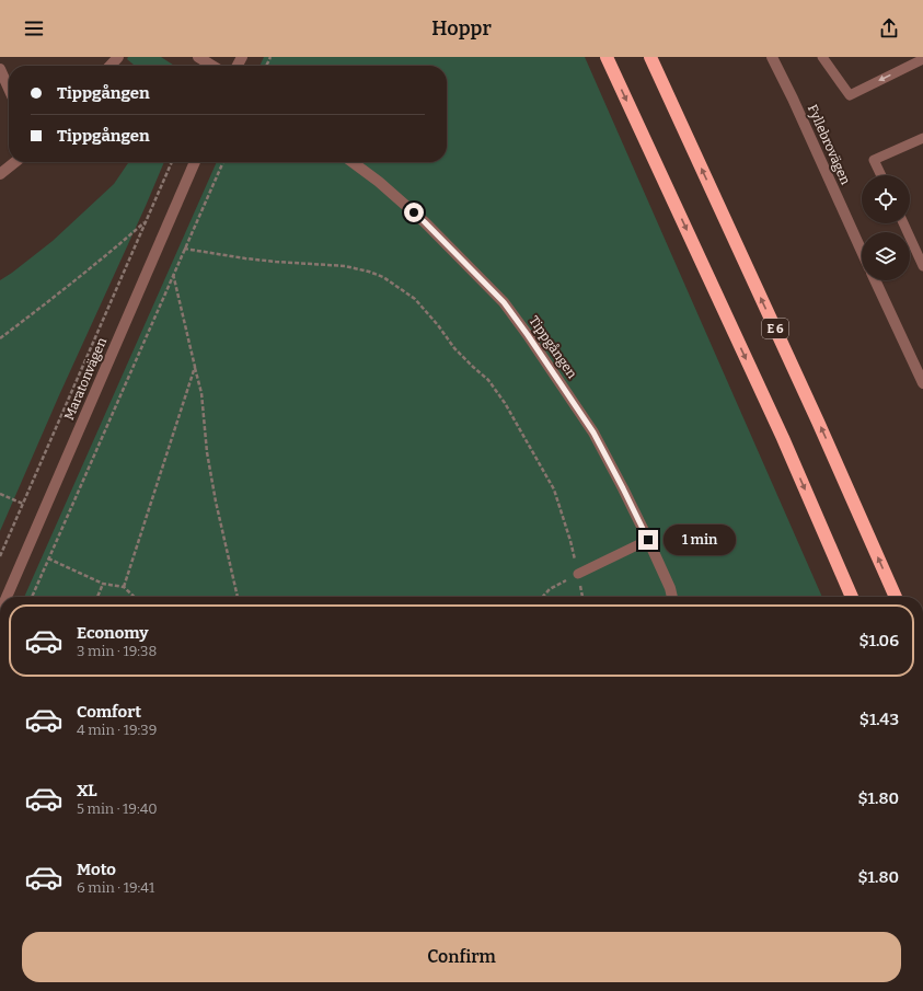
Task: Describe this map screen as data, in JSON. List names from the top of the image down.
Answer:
{
  "streets": {
    "highway": ["E 6"],
    "street": ["Fyllebrovägen", "Tippgången", "Maratonvägen"]
  },
  "page": {
    "header": "Hoppr",
    "banner": ["Tippgången", "Tippgången"],
    "bubble": "1 min",
    "list": [
      {
        "name": "Economy",
        "note": "3 min · 19:38",
        "value": "$1.06"
      },
      {
        "name": "Comfort",
        "note": "4 min · 19:39",
        "value": "$1.43"
      },
      {
        "name": "XL",
        "note": "5 min · 19:40",
        "value": "$1.80"
      },
      {
        "name": "Moto",
        "note": "6 min · 19:41",
        "value": "$1.80"
      }
    ],
    "buttons": "Confirm"
  }
}
